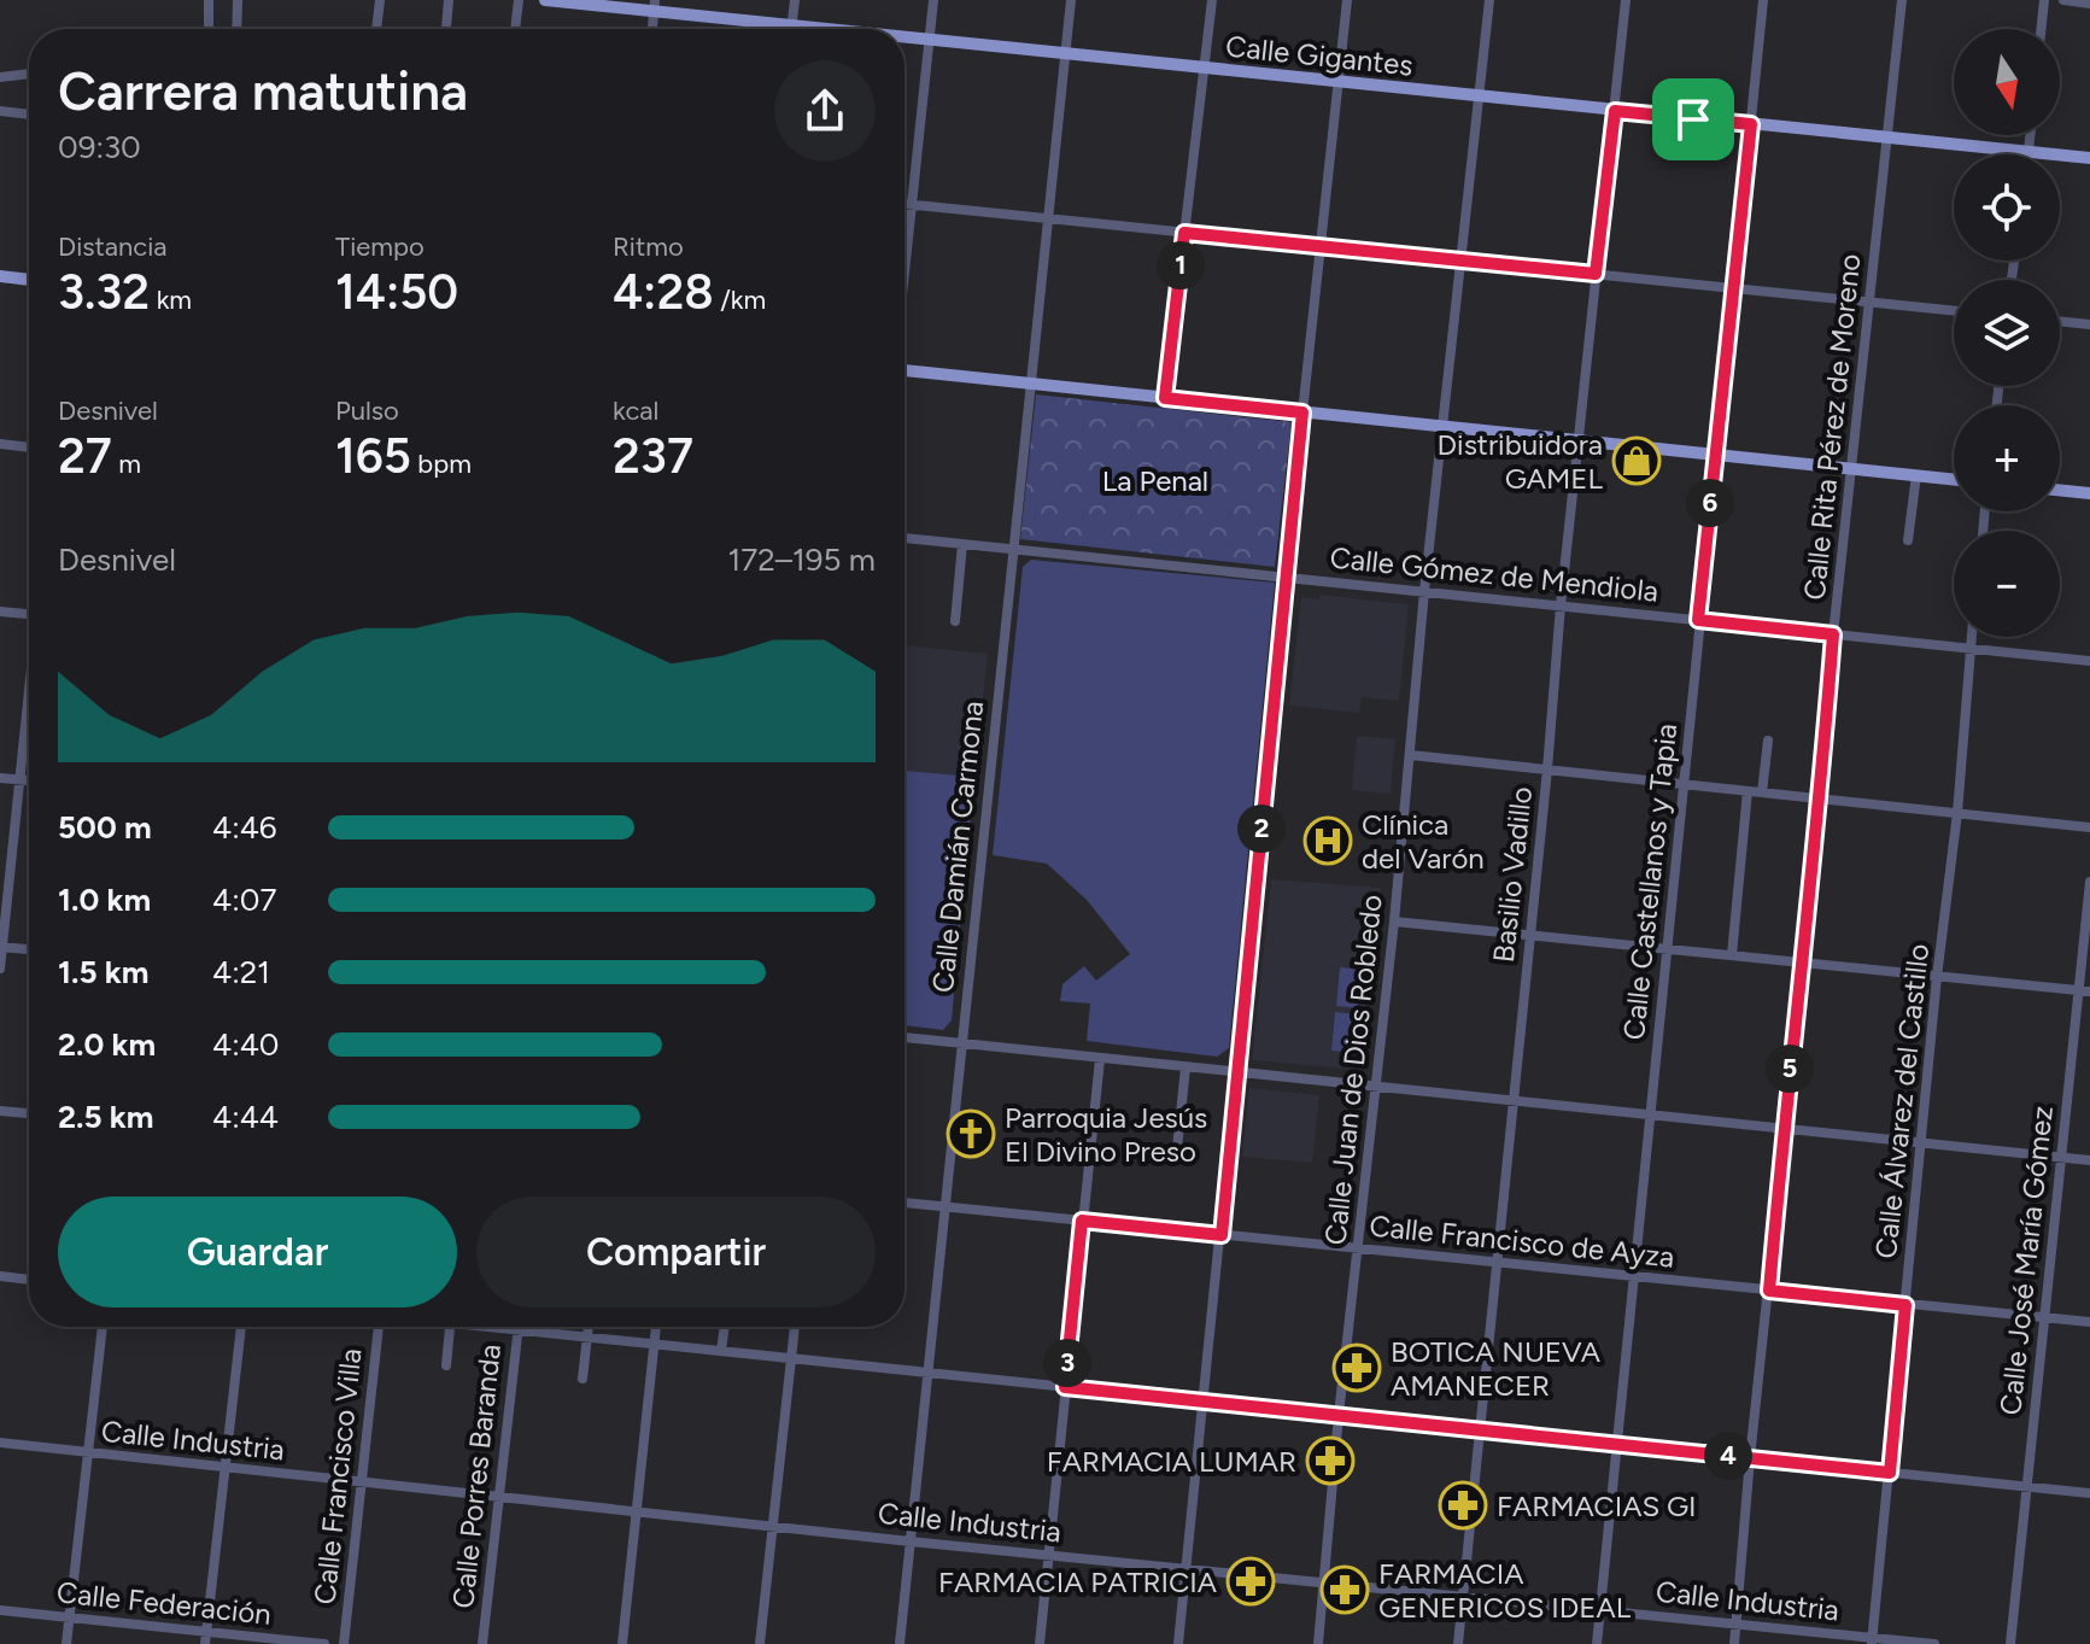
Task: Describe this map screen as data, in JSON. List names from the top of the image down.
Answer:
{
  "streets": {
    "main road": ["Calle Gigantes"],
    "street": [
      "Calle Rita Pérez de Moreno",
      "Calle Gómez de Mendiola",
      "Calle Damián Carmona",
      "Basilio Vadillo",
      "Calle Castellanos y Tapia",
      "Calle Juan de Dios Robledo",
      "Calle Álvarez del Castillo",
      "Calle Francisco de Ayza",
      "Calle José María Gómez",
      "Calle Industria",
      "Calle Francisco Villa",
      "Calle Porres Baranda",
      "Calle Federación"
    ]
  },
  "crossings": [
    ["Calle Gigantes", "Calle Rita Pérez de Moreno"],
    ["Calle Gigantes", "Calle Damián Carmona"],
    ["Calle Gigantes", "Basilio Vadillo"],
    ["Calle Gigantes", "Calle Castellanos y Tapia"],
    ["Calle Gigantes", "Calle Juan de Dios Robledo"],
    ["Calle Rita Pérez de Moreno", "Calle Gómez de Mendiola"],
    ["Calle Rita Pérez de Moreno", "Calle Francisco de Ayza"],
    ["Calle Rita Pérez de Moreno", "Calle Industria"],
    ["Calle Gómez de Mendiola", "Calle Damián Carmona"],
    ["Calle Gómez de Mendiola", "Basilio Vadillo"],
    ["Calle Gómez de Mendiola", "Calle Castellanos y Tapia"],
    ["Calle Gómez de Mendiola", "Calle Juan de Dios Robledo"],
    ["Calle Gómez de Mendiola", "Calle Álvarez del Castillo"],
    ["Calle Damián Carmona", "Calle Francisco de Ayza"],
    ["Calle Damián Carmona", "Calle Industria"],
    ["Basilio Vadillo", "Calle Francisco de Ayza"],
    ["Basilio Vadillo", "Calle Industria"],
    ["Calle Castellanos y Tapia", "Calle Francisco de Ayza"],
    ["Calle Castellanos y Tapia", "Calle Industria"],
    ["Calle Juan de Dios Robledo", "Calle Francisco de Ayza"],
    ["Calle Juan de Dios Robledo", "Calle Industria"],
    ["Calle Álvarez del Castillo", "Calle Francisco de Ayza"],
    ["Calle Álvarez del Castillo", "Calle Industria"],
    ["Calle Francisco de Ayza", "Calle José María Gómez"],
    ["Calle Industria", "Calle Francisco Villa"],
    ["Calle Industria", "Calle Porres Baranda"]
  ],
  "parks": ["La Penal"],
  "places": {
    "shop": ["Distribuidora GAMEL"],
    "hospital": ["Clínica del Varón"],
    "church": ["Parroquia Jesús El Divino Preso"],
    "pharmacy": [
      "BOTICA NUEVA AMANECER",
      "FARMACIA LUMAR",
      "FARMACIAS GI",
      "FARMACIA PATRICIA",
      "FARMACIA GENERICOS IDEAL"
    ]
  },
  "north": "bottom",
  "page": {
    "map_buttons": ["+", "−"],
    "heading": ["Carrera matutina", "09:30"],
    "stats": [
      ["Distancia", "3.32 km"],
      ["Tiempo", "14:50"],
      ["Ritmo", "4:28 /km"],
      ["Desnivel", "27 m"],
      ["Pulso", "165 bpm"],
      ["kcal", "237"]
    ],
    "pins": [
      "1",
      "6",
      "2",
      "5",
      "3",
      "4"
    ],
    "chart": ["Desnivel", "172–195 m"],
    "list": [
      {
        "name": "500 m",
        "note": "4:46"
      },
      {
        "name": "1.0 km",
        "note": "4:07"
      },
      {
        "name": "1.5 km",
        "note": "4:21"
      },
      {
        "name": "2.0 km",
        "note": "4:40"
      },
      {
        "name": "2.5 km",
        "note": "4:44"
      }
    ],
    "buttons": ["Guardar", "Compartir"]
  }
}
